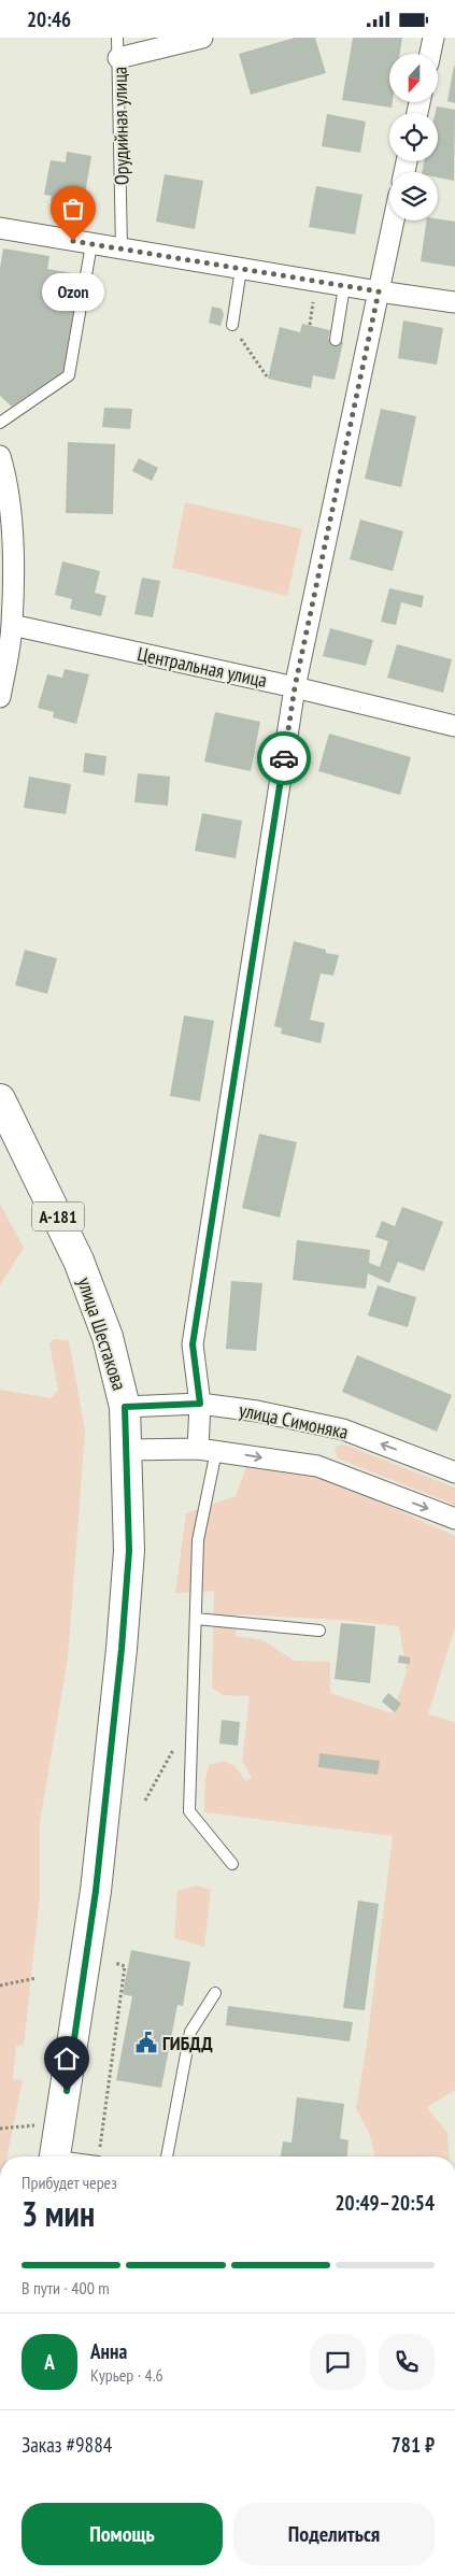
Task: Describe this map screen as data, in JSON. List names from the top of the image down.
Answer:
{
  "streets": {
    "main road": ["А-181", "улица Шестакова"],
    "street": ["Орудийная улица", "Центральная улица", "улица Симоняка"]
  },
  "crossings": [
    ["улица Шестакова", "улица Симоняка"]
  ],
  "places": {
    "other": ["Ozon"],
    "public building": ["ГИБДД"]
  },
  "north": "bottom",
  "page": {
    "status": "20:46",
    "bubble": "Ozon",
    "heading": ["3 мин", "Прибудет через", "20:49–20:54"],
    "panel": [
      "Анна",
      "Курьер · 4.6",
      "Заказ #9884",
      "781 ₽"
    ],
    "bar": "В пути · 400 m",
    "round": "А",
    "buttons": ["Помощь", "Поделиться"]
  }
}
